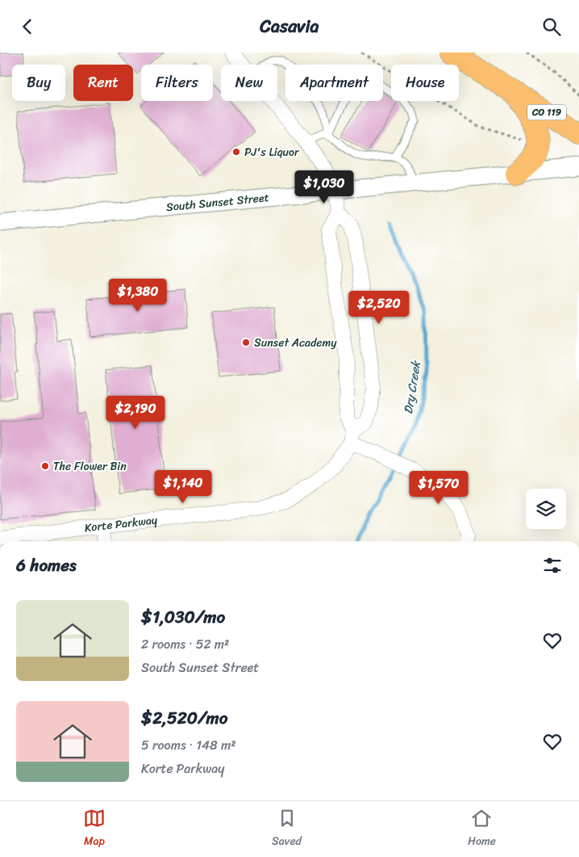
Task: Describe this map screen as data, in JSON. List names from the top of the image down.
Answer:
{
  "streets": {
    "highway": ["CO 119"],
    "street": ["South Sunset Street", "Korte Parkway"]
  },
  "water": ["Dry Creek"],
  "places": ["PJ's Liquor", "Sunset Academy", "The Flower Bin"],
  "page": {
    "header": "Casavia",
    "chip": [
      "Buy",
      "Rent",
      "Filters",
      "New",
      "Apartment",
      "House"
    ],
    "price": [
      "$1,030",
      "$1,380",
      "$2,520",
      "$2,190",
      "$1,140",
      "$1,570"
    ],
    "heading": "6 homes",
    "list": [
      {
        "name": "$1,030/mo",
        "note": "2 rooms · 52 m² · South Sunset Street"
      },
      {
        "name": "$2,520/mo",
        "note": "5 rooms · 148 m² · Korte Parkway"
      }
    ],
    "tabs": ["Map", "Saved", "Home"]
  }
}
